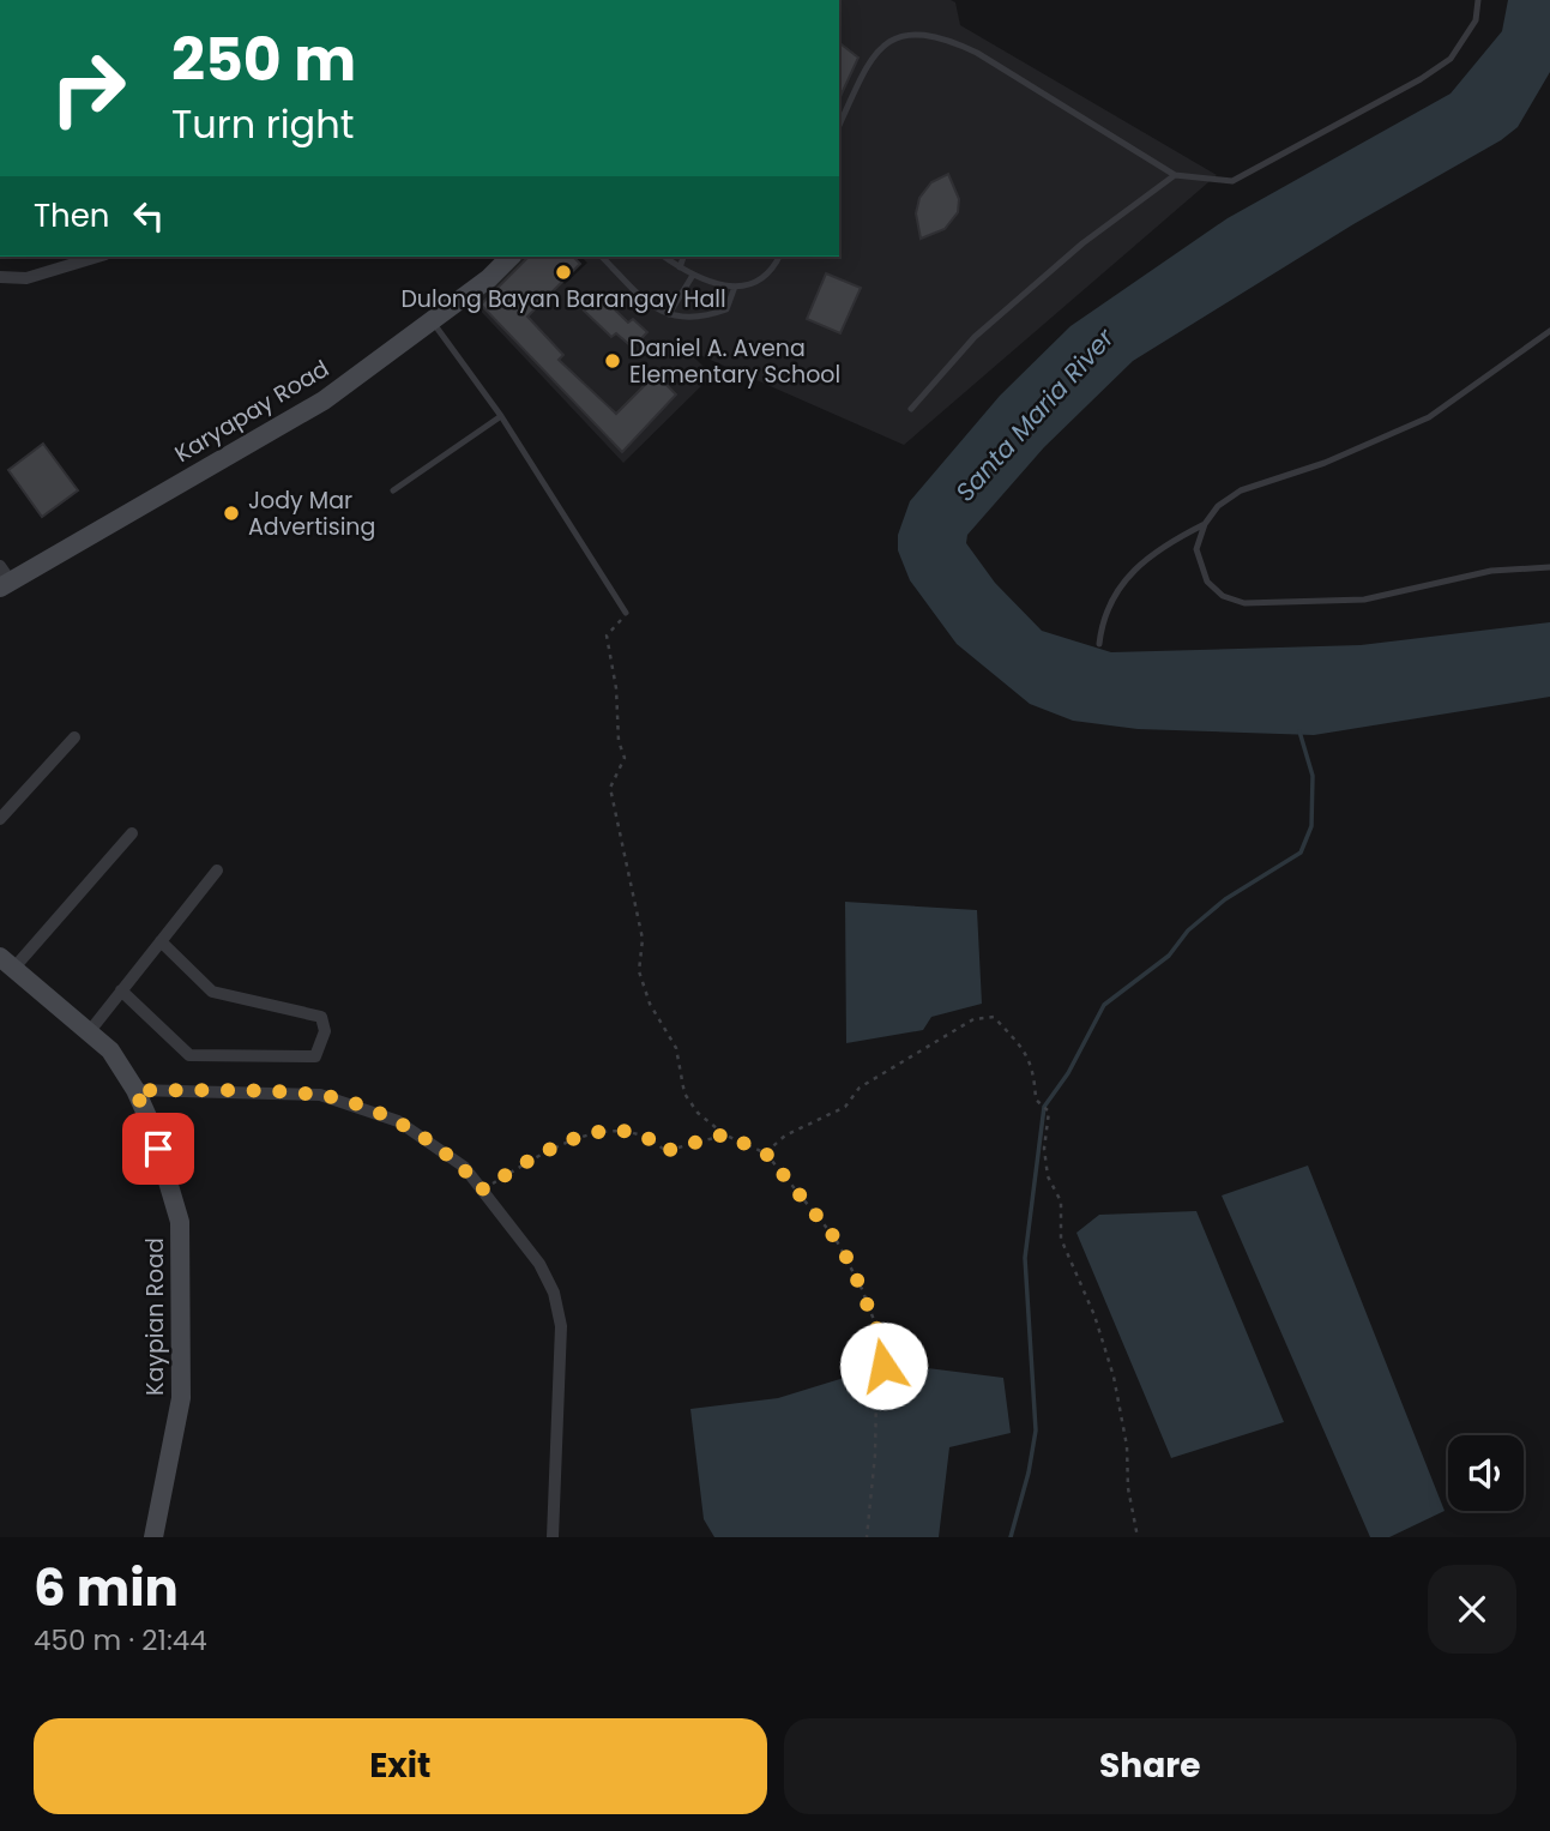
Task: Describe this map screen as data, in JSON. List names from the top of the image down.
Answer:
{
  "streets": {
    "main road": ["Karyapay Road", "Kaypian Road"]
  },
  "water": ["Santa Maria River"],
  "places": ["Dulong Bayan Barangay Hall", "Daniel A. Avena Elementary School", "Jody Mar Advertising"],
  "page": {
    "turn": ["250 m", "Turn right"],
    "then": "Then",
    "heading": ["6 min", "450 m · 21:44"],
    "buttons": ["Exit", "Share"]
  }
}
